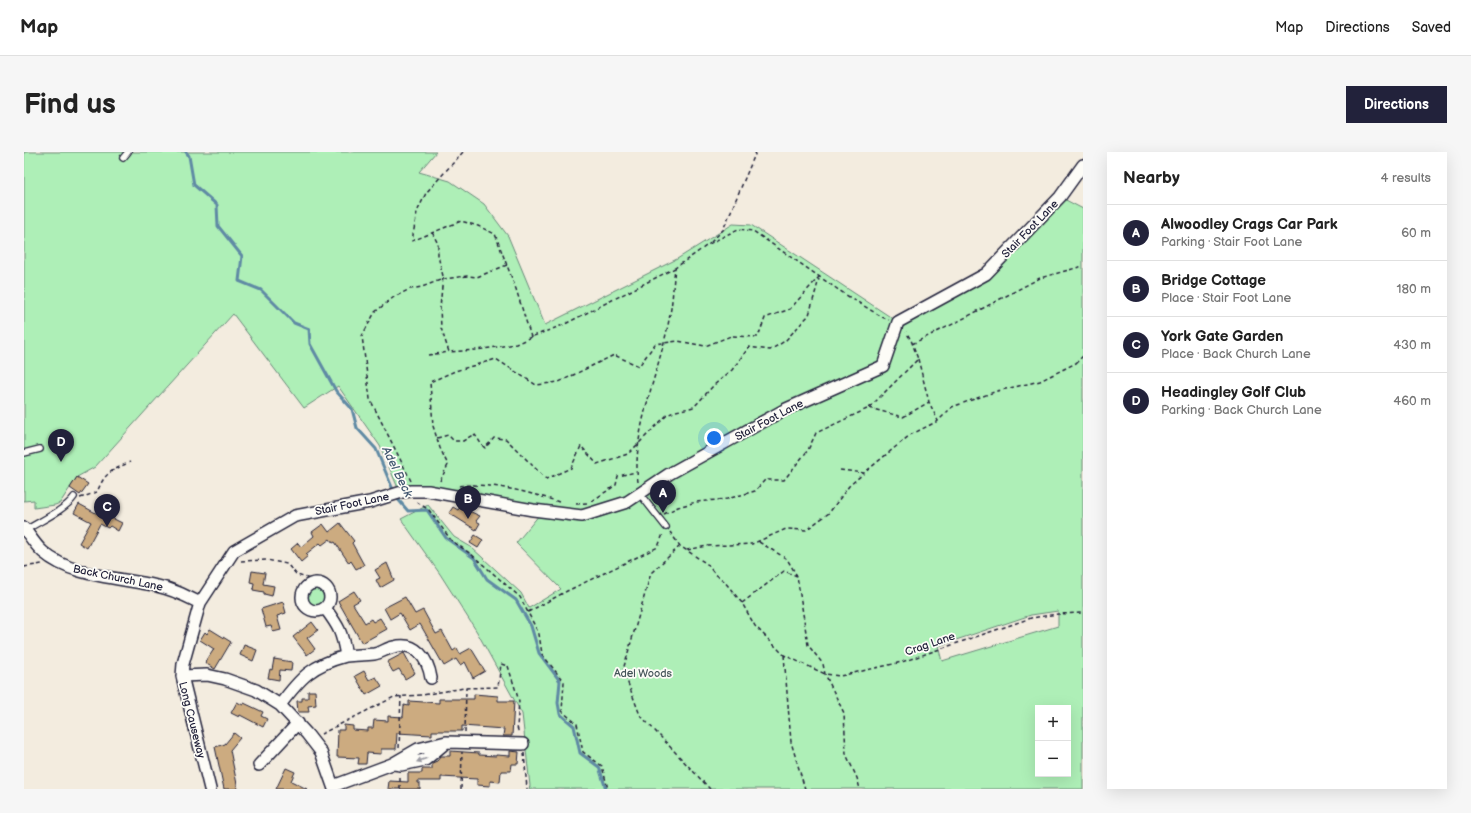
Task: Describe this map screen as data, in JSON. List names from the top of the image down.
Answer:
{
  "streets": {
    "street": ["Stair Foot Lane", "Back Church Lane", "Long Causeway"],
    "path": ["Crag Lane"]
  },
  "crossings": [
    ["Stair Foot Lane", "Back Church Lane"],
    ["Stair Foot Lane", "Long Causeway"],
    ["Back Church Lane", "Long Causeway"]
  ],
  "water": ["Adel Beck"],
  "parks": ["Adel Woods"],
  "page": {
    "header": "Map",
    "nav": ["Map", "Directions", "Saved"],
    "buttons": "Directions",
    "title": "Find us",
    "heading": ["Nearby", "4 results"],
    "list": [
      {
        "mark": "A",
        "name": "Alwoodley Crags Car Park",
        "note": "Parking · Stair Foot Lane",
        "value": "60 m"
      },
      {
        "mark": "B",
        "name": "Bridge Cottage",
        "note": "Place · Stair Foot Lane",
        "value": "180 m"
      },
      {
        "mark": "C",
        "name": "York Gate Garden",
        "note": "Place · Back Church Lane",
        "value": "430 m"
      },
      {
        "mark": "D",
        "name": "Headingley Golf Club",
        "note": "Parking · Back Church Lane",
        "value": "460 m"
      }
    ],
    "pins": [
      "D",
      "A",
      "B",
      "C"
    ],
    "map_buttons": ["+", "−"]
  }
}
